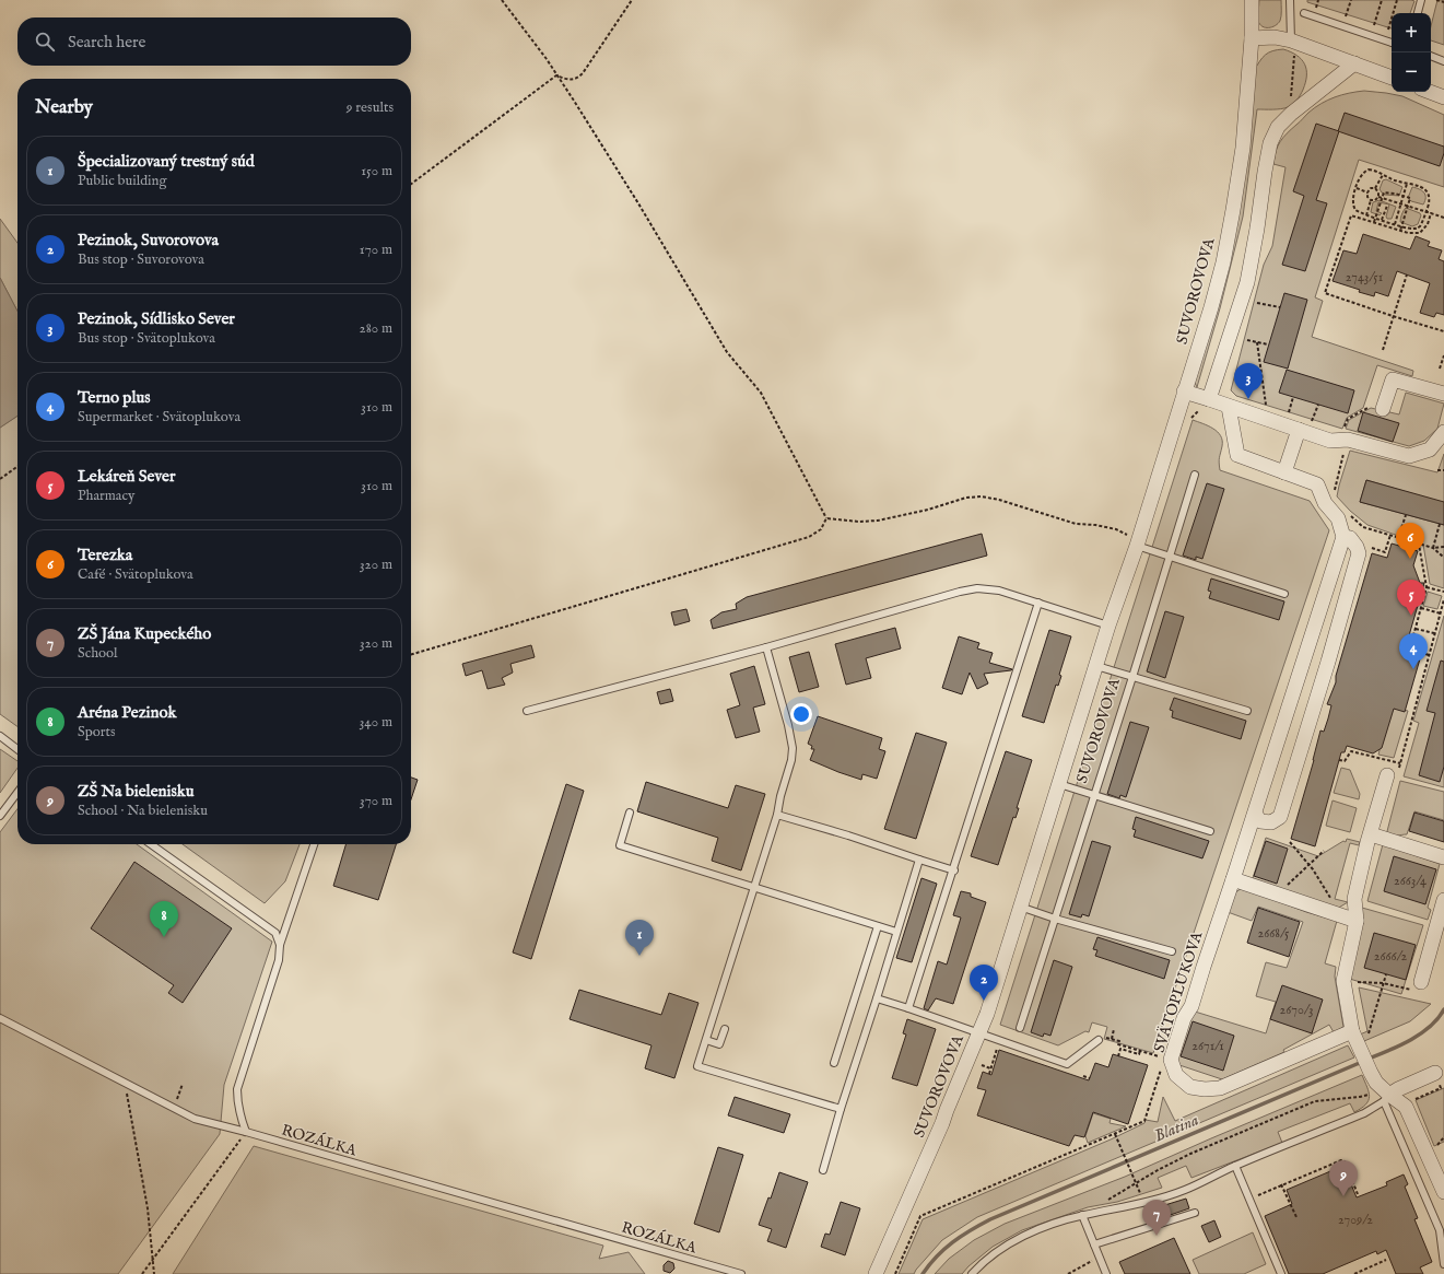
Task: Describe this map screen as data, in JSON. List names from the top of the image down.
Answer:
{
  "streets": {
    "street": ["SUVOROVOVA", "SVÄTOPLUKOVA"],
    "lane": ["ROZÁLKA"]
  },
  "water": ["Blatina"],
  "house_numbers": [
    "2743/51",
    "2663/4",
    "2668/5",
    "2666/2",
    "2670/3",
    "2671/1",
    "2709/2"
  ],
  "page": {
    "map_buttons": ["+", "−"],
    "search": "Search here",
    "heading": ["Nearby", "9 results"],
    "list": [
      {
        "mark": "1",
        "name": "Špecializovaný trestný súd",
        "note": "Public building",
        "value": "150 m"
      },
      {
        "mark": "2",
        "name": "Pezinok, Suvorovova",
        "note": "Bus stop · Suvorovova",
        "value": "170 m"
      },
      {
        "mark": "3",
        "name": "Pezinok, Sídlisko Sever",
        "note": "Bus stop · Svätoplukova",
        "value": "280 m"
      },
      {
        "mark": "4",
        "name": "Terno plus",
        "note": "Supermarket · Svätoplukova",
        "value": "310 m"
      },
      {
        "mark": "5",
        "name": "Lekáreň Sever",
        "note": "Pharmacy",
        "value": "310 m"
      },
      {
        "mark": "6",
        "name": "Terezka",
        "note": "Café · Svätoplukova",
        "value": "320 m"
      },
      {
        "mark": "7",
        "name": "ZŠ Jána Kupeckého",
        "note": "School",
        "value": "320 m"
      },
      {
        "mark": "8",
        "name": "Aréna Pezinok",
        "note": "Sports",
        "value": "340 m"
      },
      {
        "mark": "9",
        "name": "ZŠ Na bielenisku",
        "note": "School · Na bielenisku",
        "value": "370 m"
      }
    ],
    "pins": [
      "3",
      "6",
      "5",
      "4",
      "8",
      "1",
      "2",
      "9",
      "7"
    ]
  }
}
